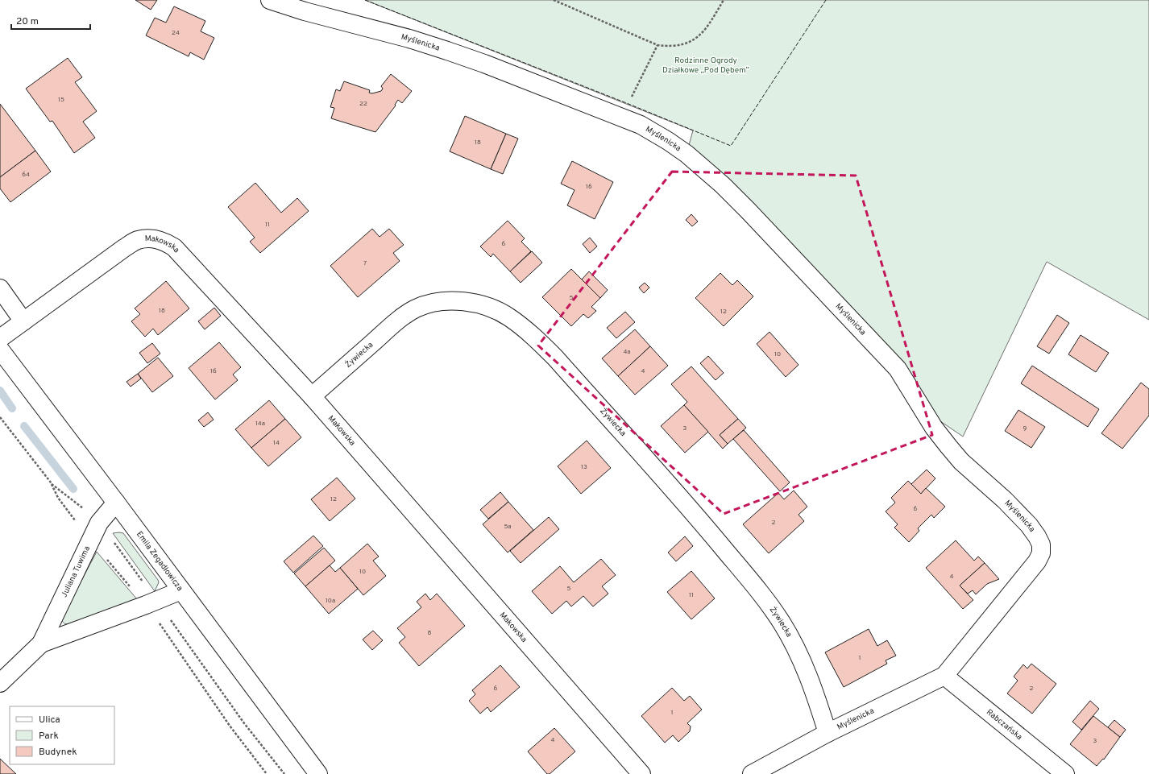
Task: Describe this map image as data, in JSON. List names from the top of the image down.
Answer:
{
  "streets": {
    "street": [
      "Myślenicka",
      "Makowska",
      "Żywiecka",
      "Emila Zegadłowicza",
      "Juliana Tuwima",
      "Rabczańska"
    ]
  },
  "crossings": [
    ["Myślenicka", "Żywiecka"],
    ["Myślenicka", "Rabczańska"],
    ["Makowska", "Żywiecka"],
    ["Emila Zegadłowicza", "Juliana Tuwima"]
  ],
  "parks": ["Rodzinne Ogrody Działkowe „Pod Dębem”"],
  "house_numbers": [
    "24",
    "15",
    "22",
    "18",
    "64",
    "16",
    "11",
    "6",
    "7",
    "5",
    "18",
    "12",
    "4a",
    "10",
    "16",
    "4",
    "14a",
    "3",
    "9",
    "14",
    "13",
    "12",
    "6",
    "2",
    "5a",
    "10",
    "4",
    "5",
    "11",
    "10a",
    "8",
    "1",
    "6",
    "2",
    "1",
    "4",
    "3"
  ],
  "legend": ["Ulica", "Park", "Budynek"],
  "scale_bar": "20 m"
}
